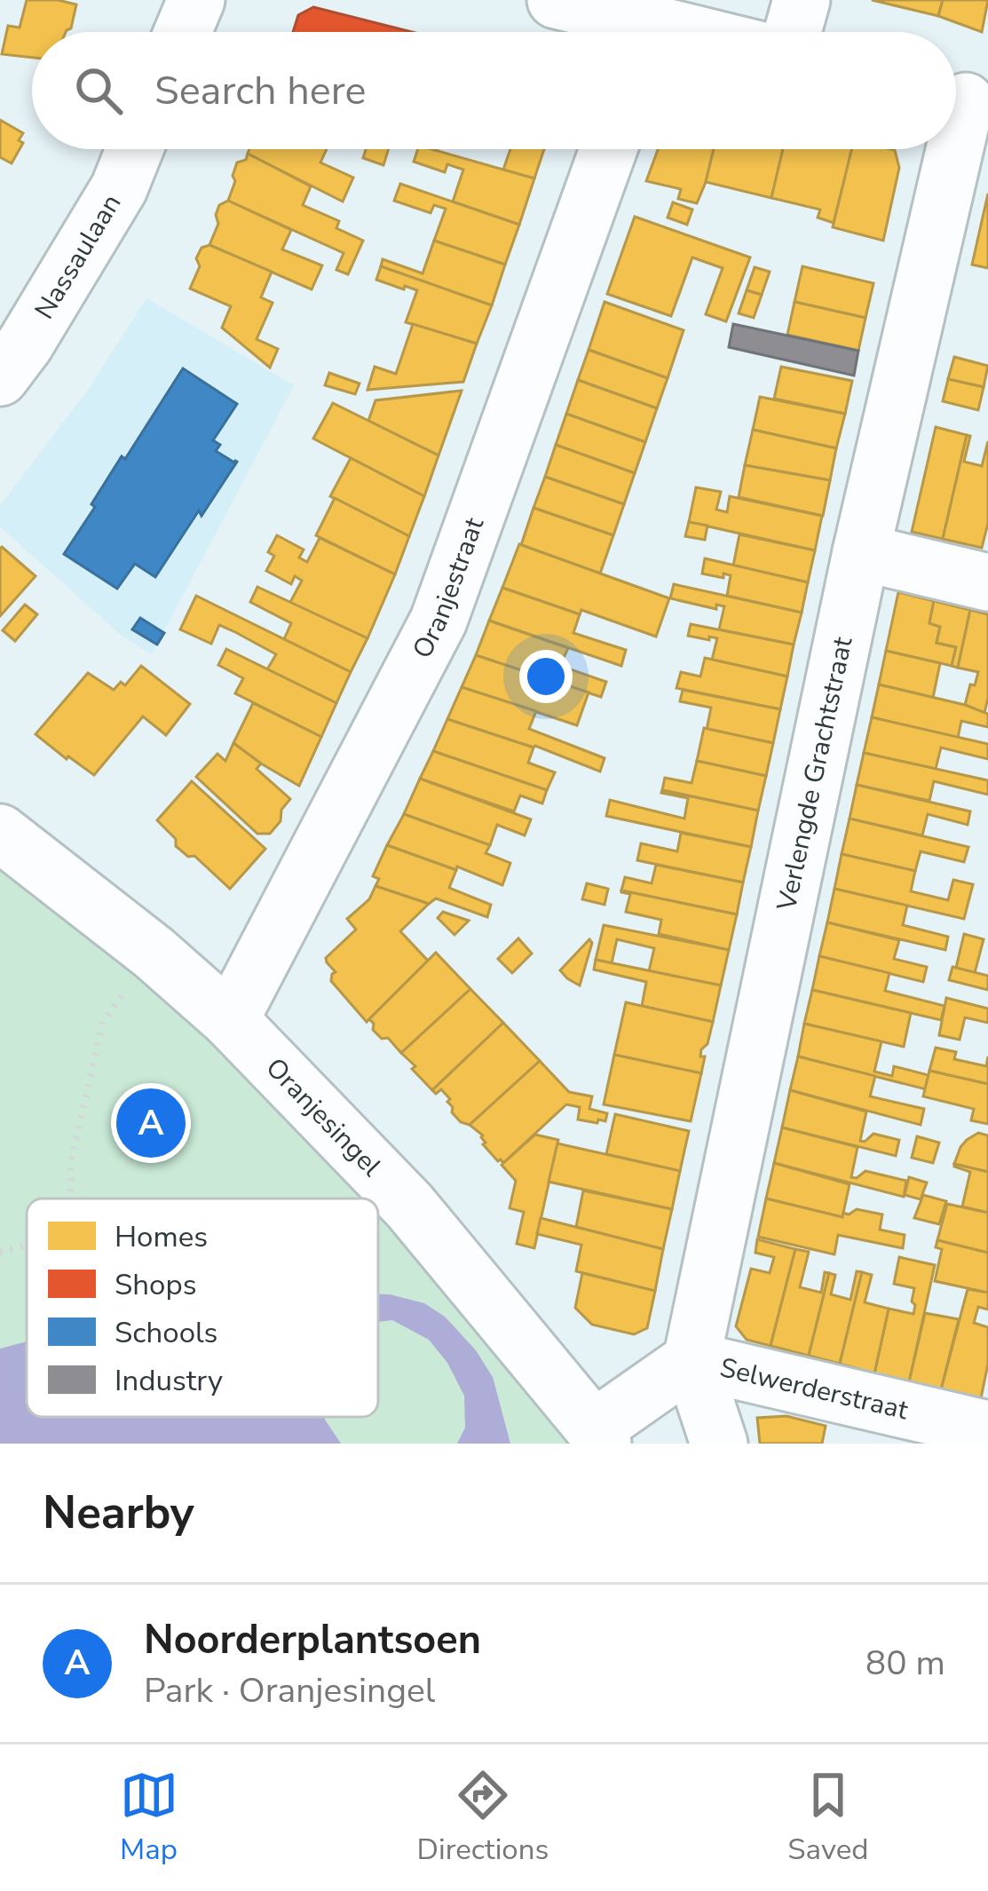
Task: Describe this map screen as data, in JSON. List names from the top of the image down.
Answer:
{
  "streets": {
    "street": [
      "Nassaulaan",
      "Oranjestraat",
      "Verlengde Grachtstraat",
      "Oranjesingel",
      "Selwerderstraat"
    ]
  },
  "crossings": [
    ["Oranjestraat", "Oranjesingel"],
    ["Verlengde Grachtstraat", "Selwerderstraat"],
    ["Oranjesingel", "Selwerderstraat"]
  ],
  "legend": [
    "Homes",
    "Shops",
    "Schools",
    "Industry"
  ],
  "page": {
    "search": "Search here",
    "pins": "A",
    "heading": "Nearby",
    "list": [
      {
        "mark": "A",
        "name": "Noorderplantsoen",
        "note": "Park · Oranjesingel",
        "value": "80 m"
      }
    ],
    "nav": ["Map", "Directions", "Saved"]
  }
}
